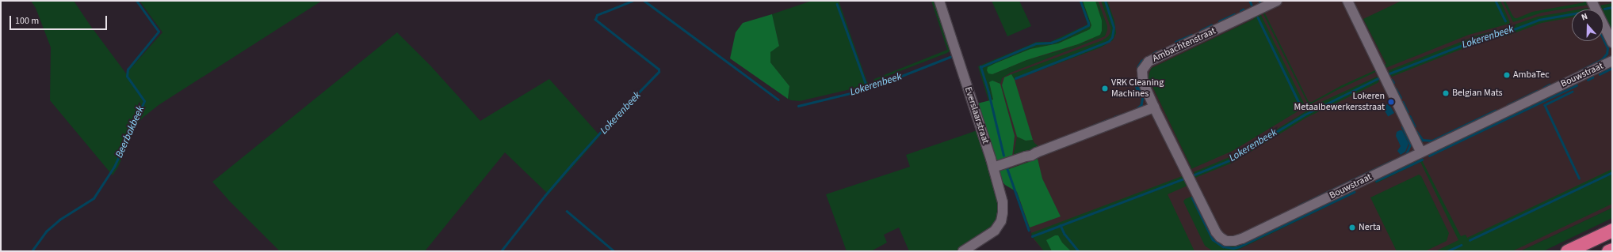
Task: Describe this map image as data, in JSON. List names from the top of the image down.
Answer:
{
  "streets": {
    "street": ["Ambachtenstraat", "Bouwstraat", "Everslaarstraat"]
  },
  "crossings": [
    ["Ambachtenstraat", "Bouwstraat"]
  ],
  "water": ["Lokerenbeek", "Beerbakbeek"],
  "places": [
    "AmbaTec",
    "VRK Cleaning Machines",
    "Belgian Mats",
    "Lokeren Metaalbewerkersstraat",
    "Nerta"
  ],
  "scale_bar": "100 m",
  "north": "top"
}
